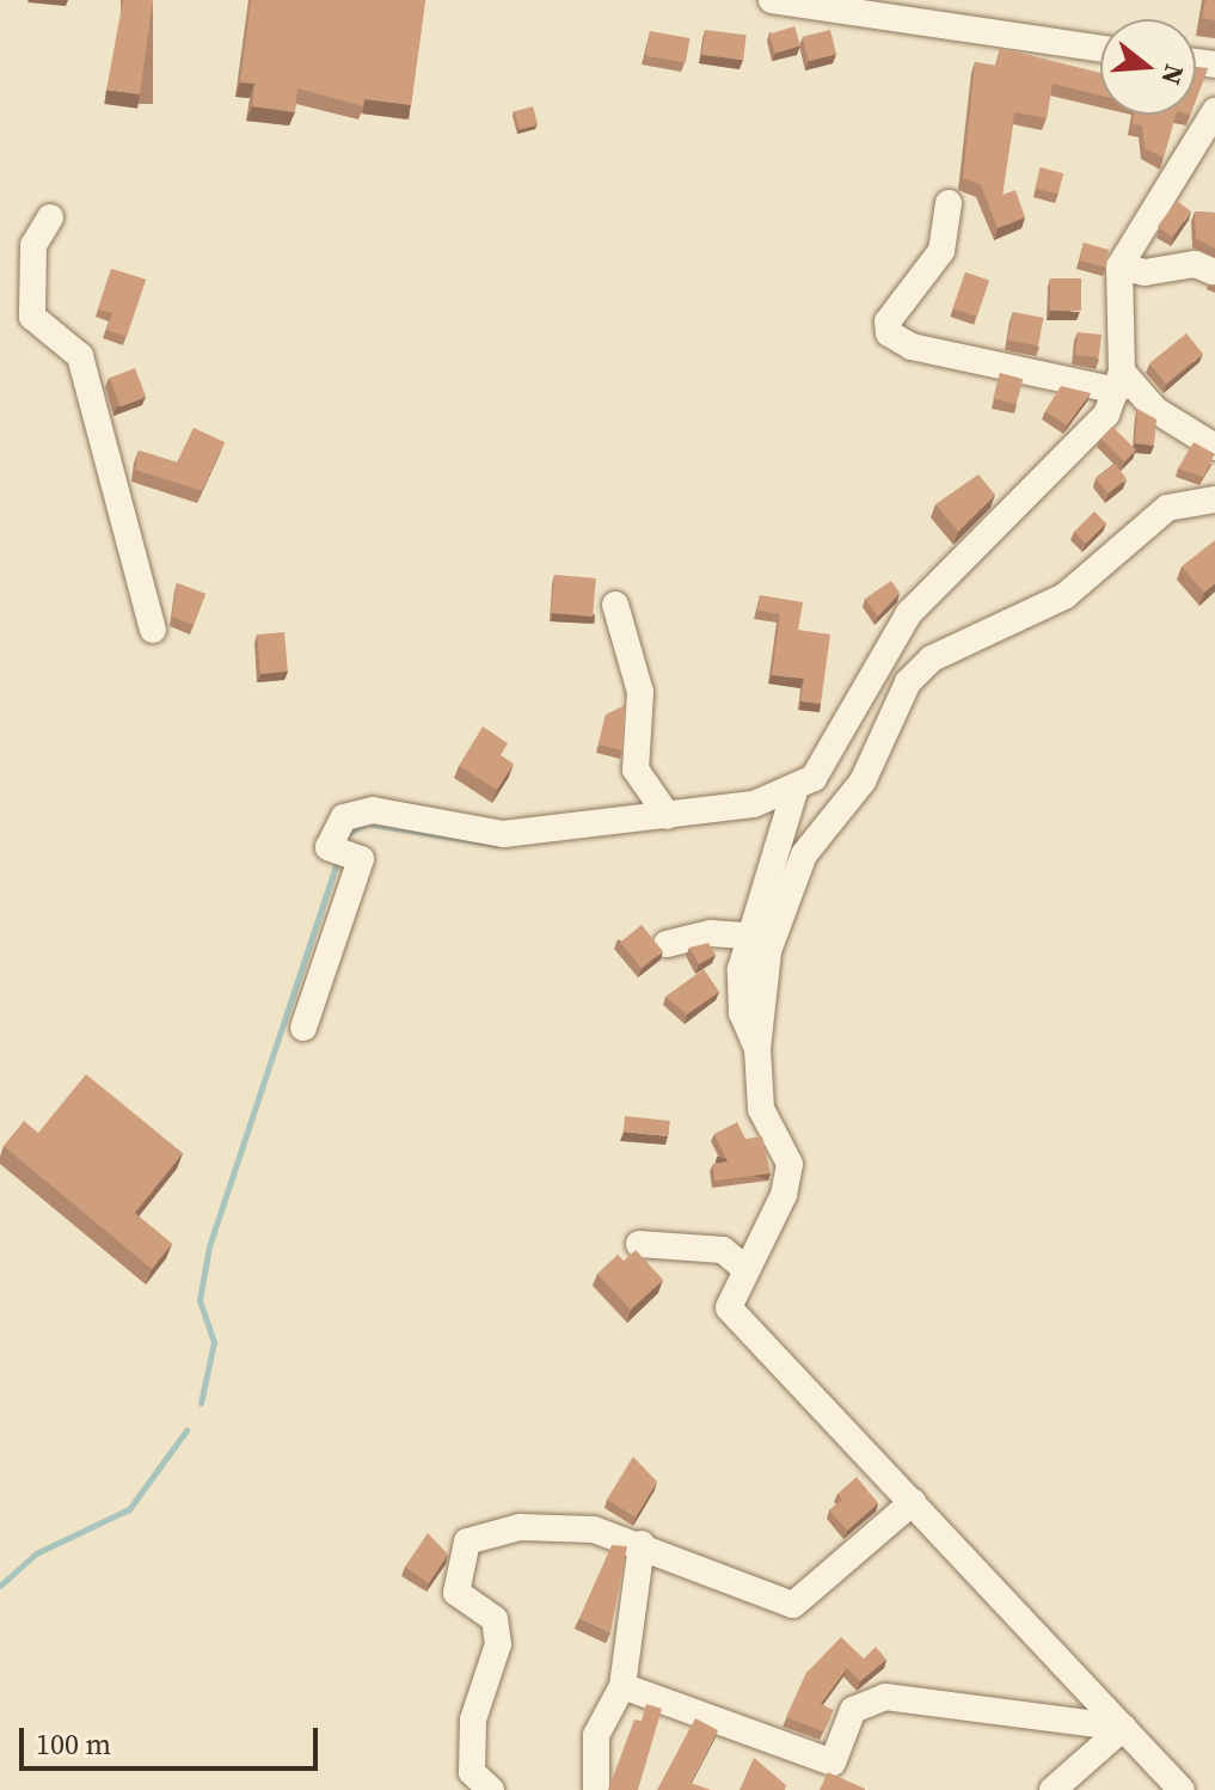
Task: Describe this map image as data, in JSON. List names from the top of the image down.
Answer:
{
  "scale_bar": "100 m",
  "north": "right"
}
